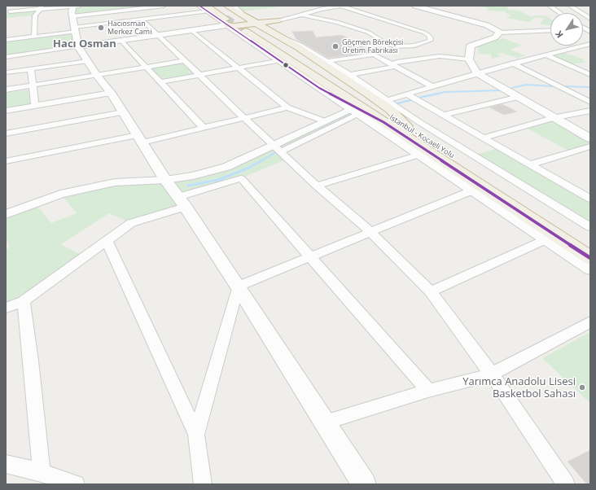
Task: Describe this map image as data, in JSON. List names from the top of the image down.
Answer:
{
  "streets": {
    "highway": ["İstanbul - Kocaeli Yolu"]
  },
  "districts": ["Hacı Osman"],
  "places": ["Hacıosman Merkez Cami", "Göçmen Börekçisi Üretim Fabrikası", "Yarımca Anadolu Lisesi Basketbol Sahası"],
  "north": "bottom left"
}
